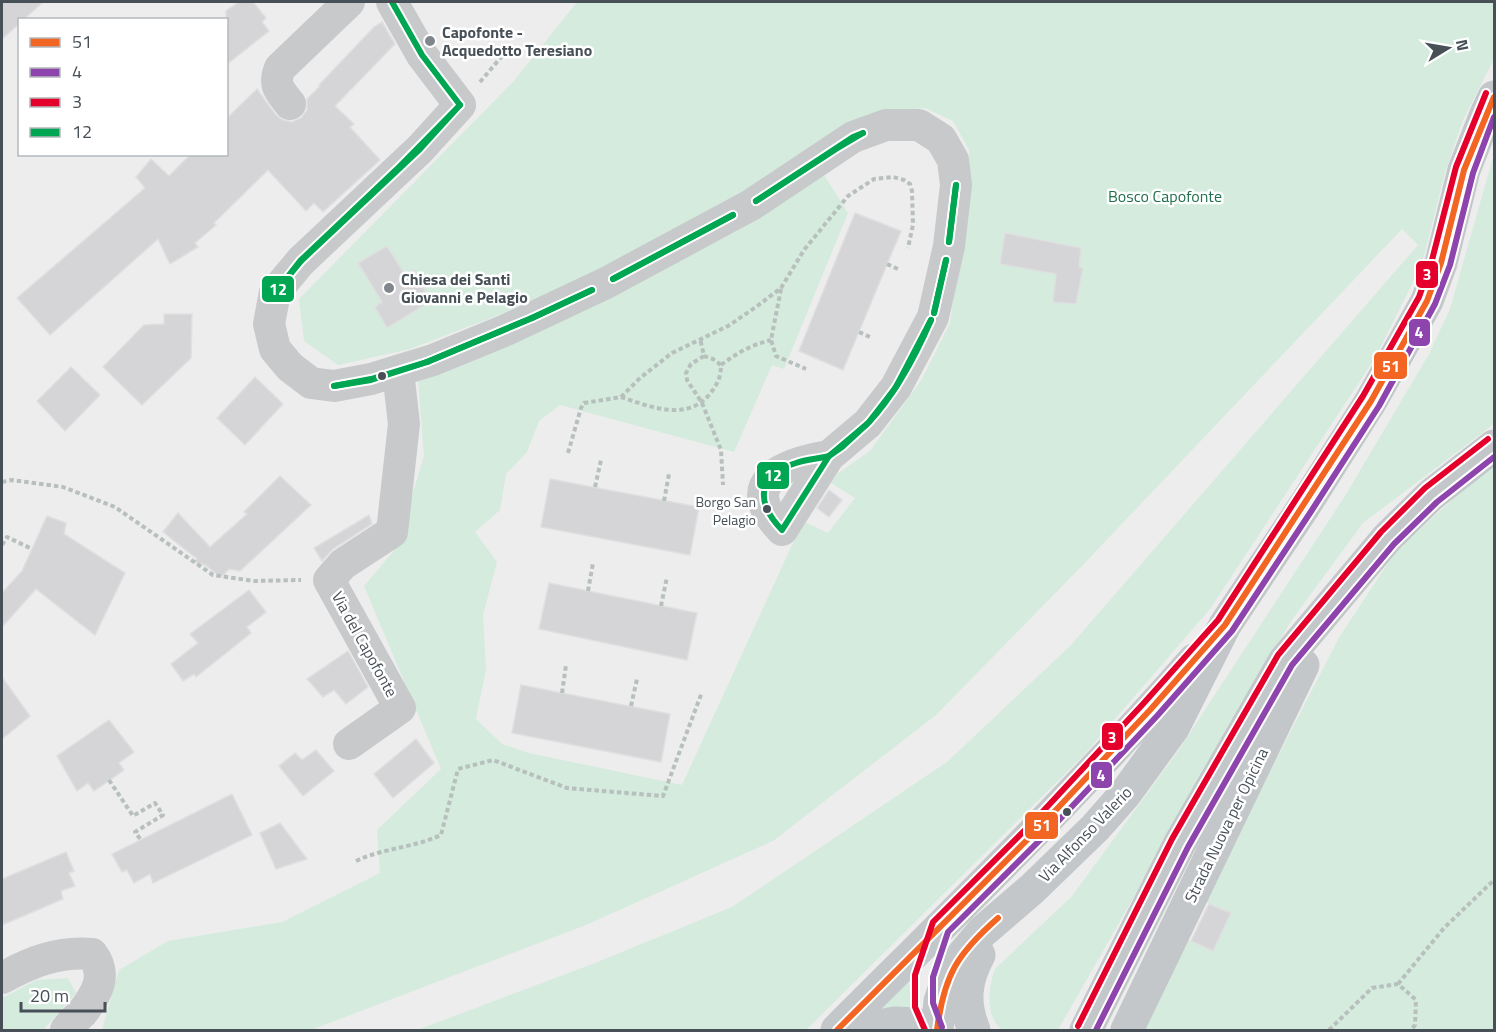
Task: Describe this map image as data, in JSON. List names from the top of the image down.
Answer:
{
  "streets": {
    "main road": ["Strada Nuova per Opicina", "Via Alfonso Valerio"],
    "street": ["Via del Capofonte"]
  },
  "parks": ["Bosco Capofonte"],
  "places": ["Capofonte - Acquedotto Teresiano", "Chiesa dei Santi Giovanni e Pelagio", "Borgo San Pelagio"],
  "lines": [
    "transit line 12",
    "transit line 3",
    "transit line 51",
    "transit line 4"
  ],
  "legend": [
    "51",
    "4",
    "3",
    "12"
  ],
  "scale_bar": "20 m",
  "north": "right"
}
